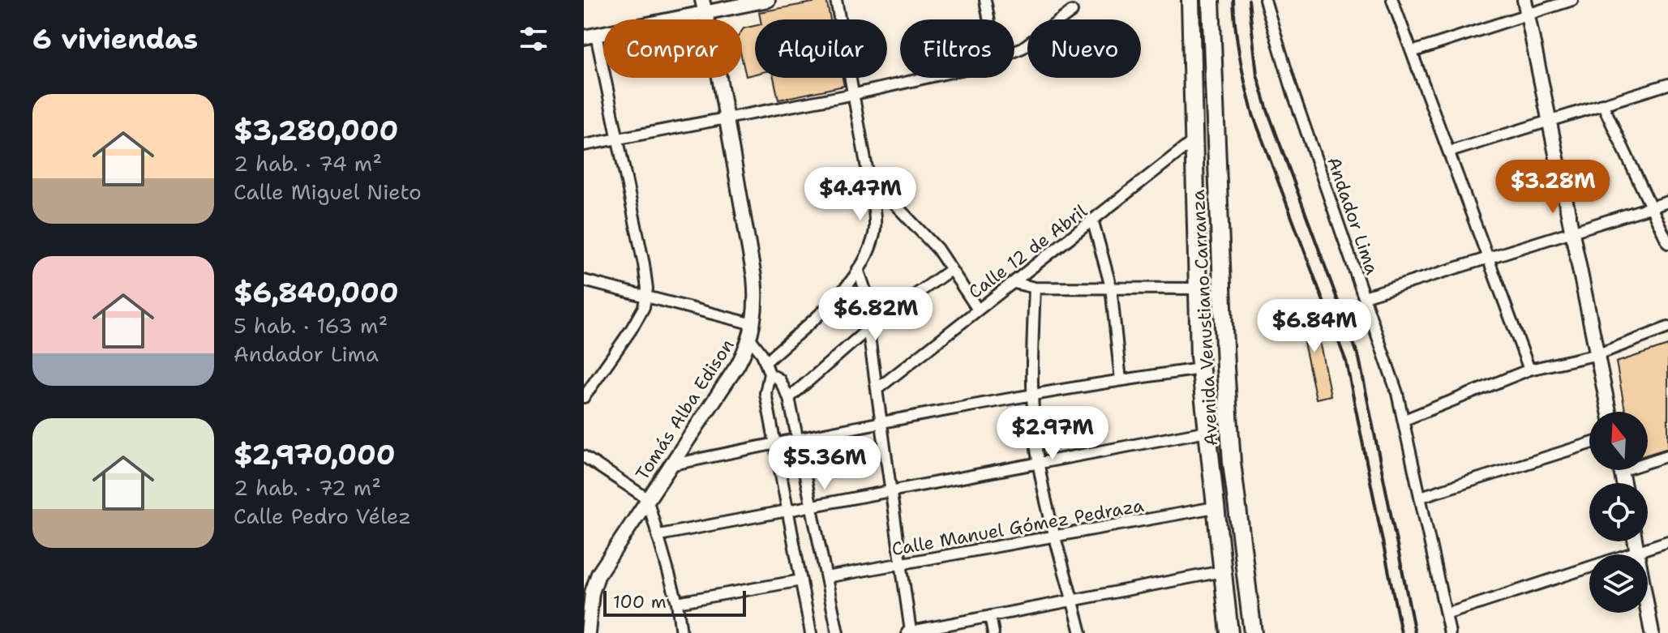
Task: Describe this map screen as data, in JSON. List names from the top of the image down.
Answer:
{
  "streets": {
    "main road": ["Avenida Venustiano Carranza"],
    "street": [
      "Andador Lima",
      "Calle 12 de Abril",
      "Tomás Alba Edison",
      "Calle Manuel Gómez Pedraza"
    ]
  },
  "crossings": [
    ["Calle 12 de Abril", "Avenida Venustiano Carranza"],
    ["Avenida Venustiano Carranza", "Calle Manuel Gómez Pedraza"]
  ],
  "scale_bar": "100 m",
  "north": "top",
  "page": {
    "heading": "6 viviendas",
    "chip": [
      "Comprar",
      "Alquilar",
      "Filtros",
      "Nuevo"
    ],
    "list": [
      {
        "name": "$3,280,000",
        "note": "2 hab. · 74 m² · Calle Miguel Nieto"
      },
      {
        "name": "$6,840,000",
        "note": "5 hab. · 163 m² · Andador Lima"
      },
      {
        "name": "$2,970,000",
        "note": "2 hab. · 72 m² · Calle Pedro Vélez"
      }
    ],
    "price": [
      "$3.28M",
      "$4.47M",
      "$6.82M",
      "$6.84M",
      "$2.97M",
      "$5.36M"
    ],
    "scale": "100 m"
  }
}
